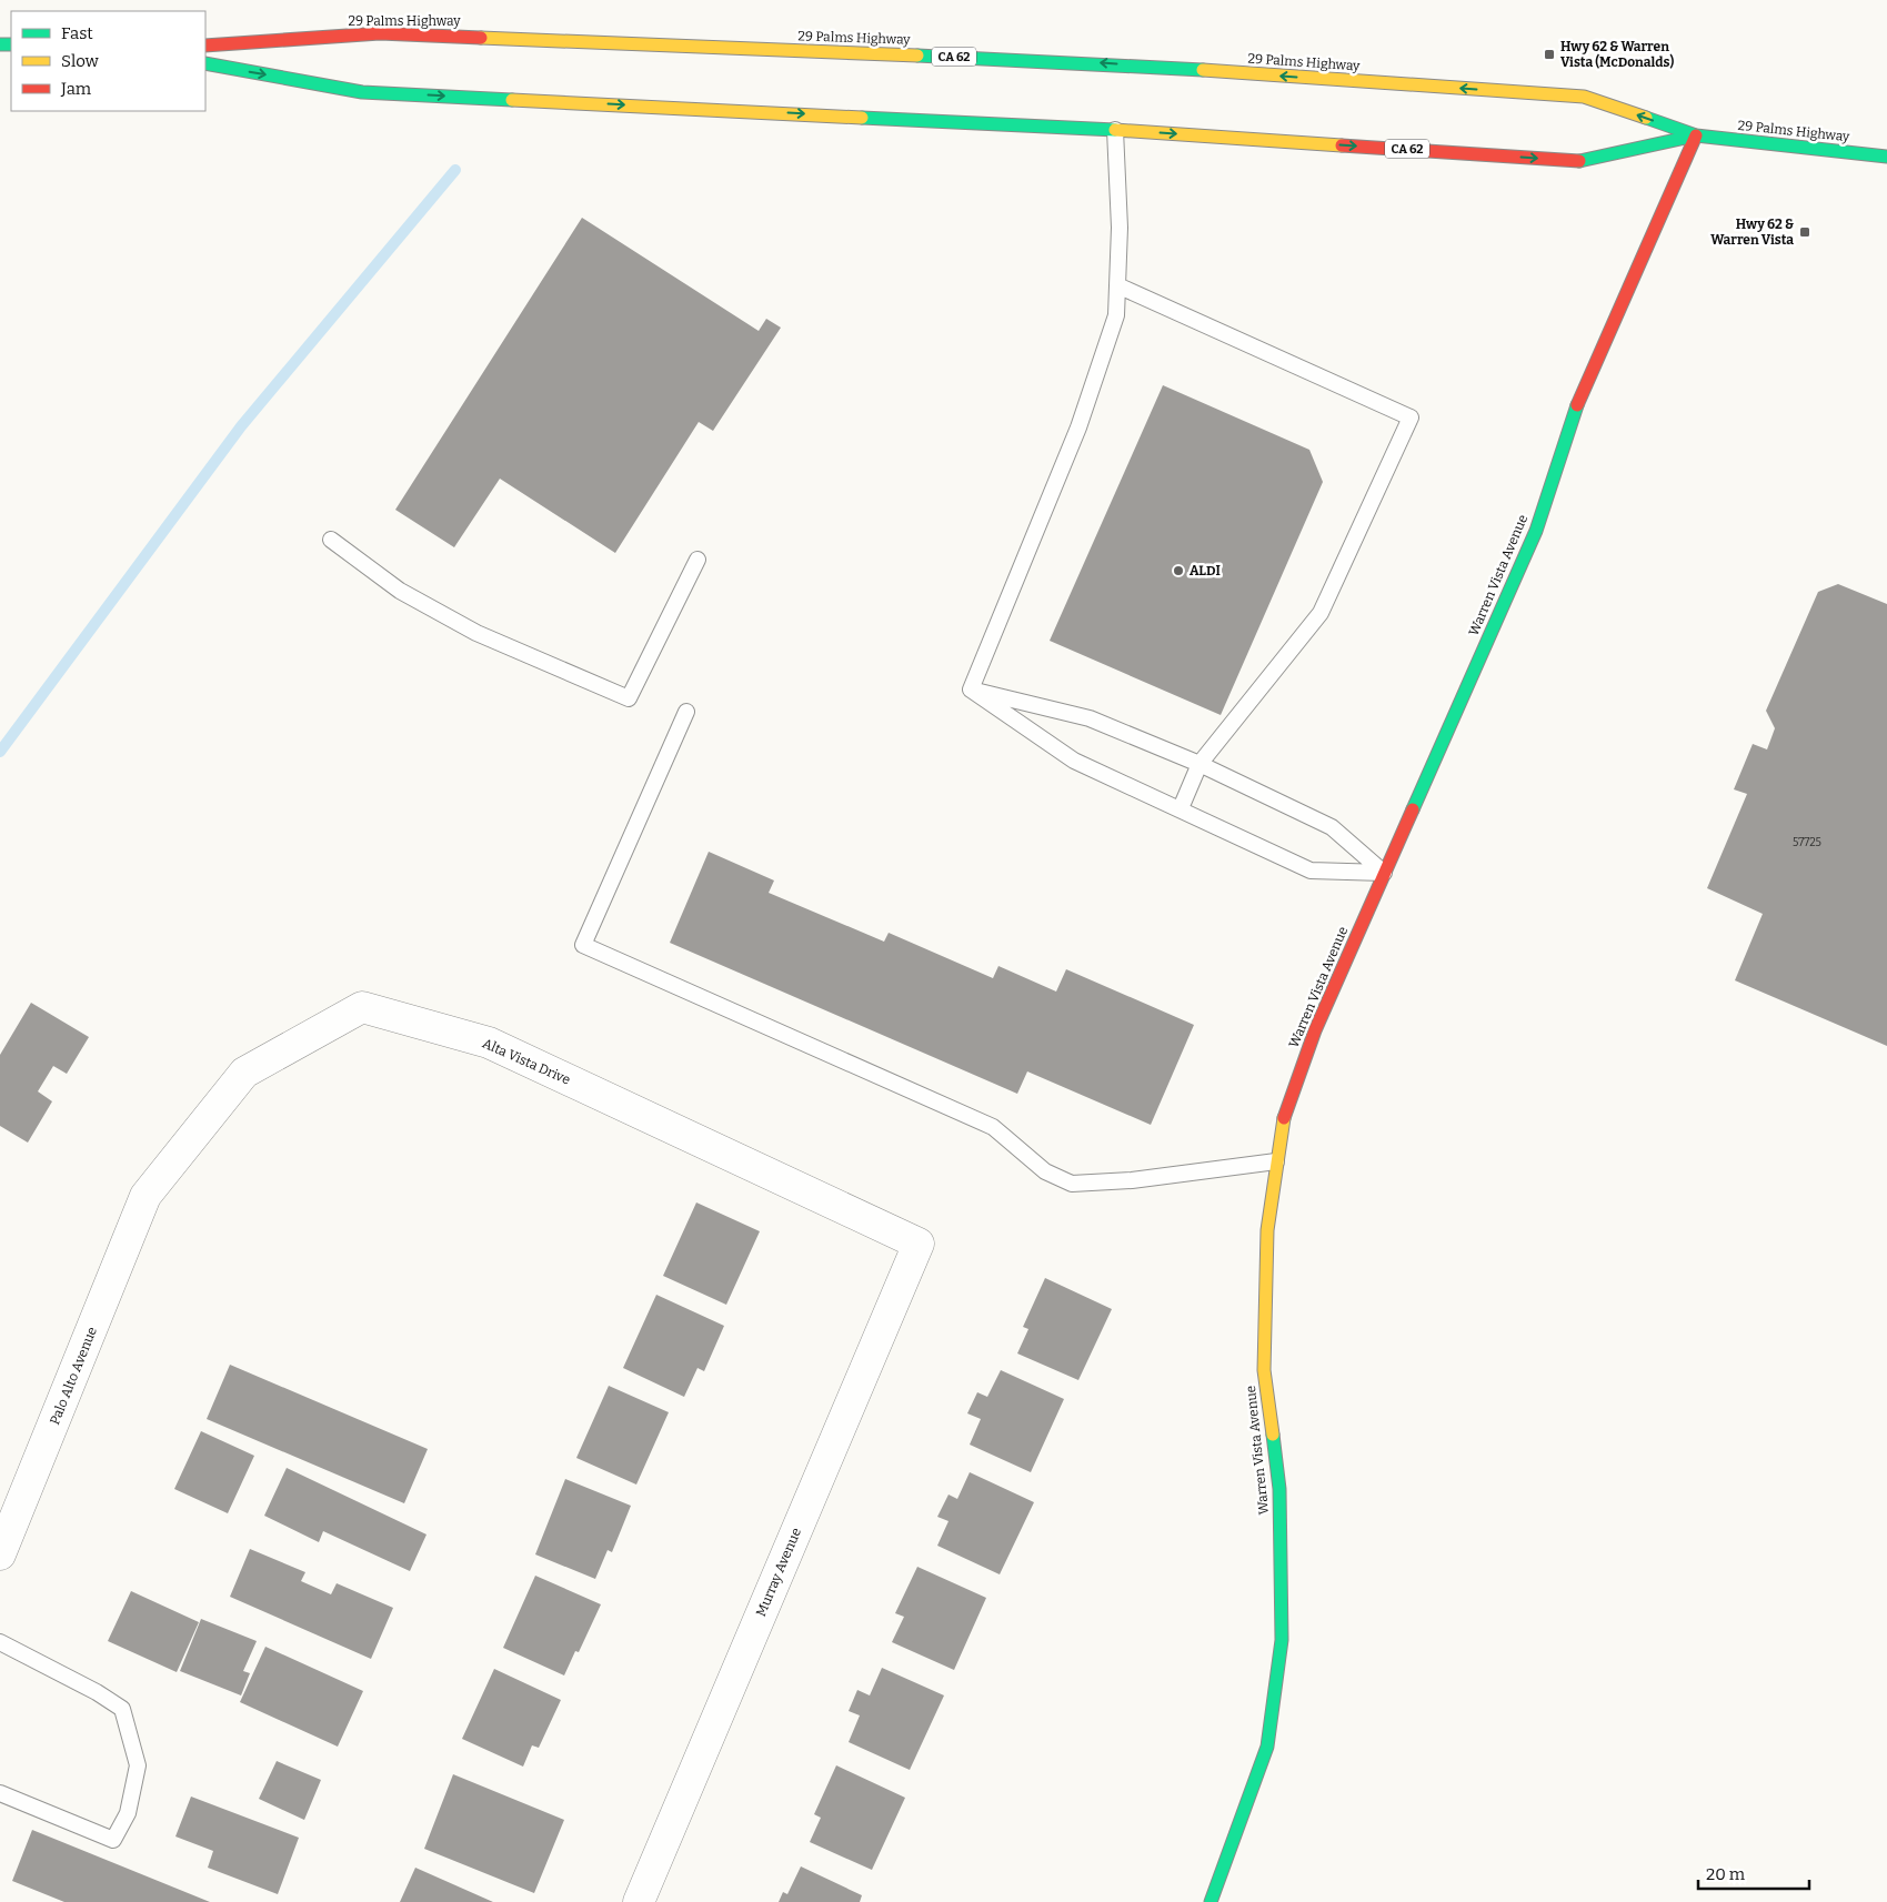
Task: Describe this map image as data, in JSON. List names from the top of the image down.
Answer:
{
  "streets": {
    "main road": ["29 Palms Highway", "CA 62", "Warren Vista Avenue"],
    "street": ["Alta Vista Drive", "Palo Alto Avenue", "Murray Avenue"]
  },
  "crossings": [
    ["29 Palms Highway", "Warren Vista Avenue"],
    ["Alta Vista Drive", "Palo Alto Avenue"],
    ["Alta Vista Drive", "Murray Avenue"]
  ],
  "places": {
    "transit": ["Hwy 62 & Warren Vista (McDonalds)", "Hwy 62 & Warren Vista"],
    "other": ["ALDI"]
  },
  "house_numbers": ["57725"],
  "legend": ["Fast", "Slow", "Jam"],
  "scale_bar": "20 m"
}
